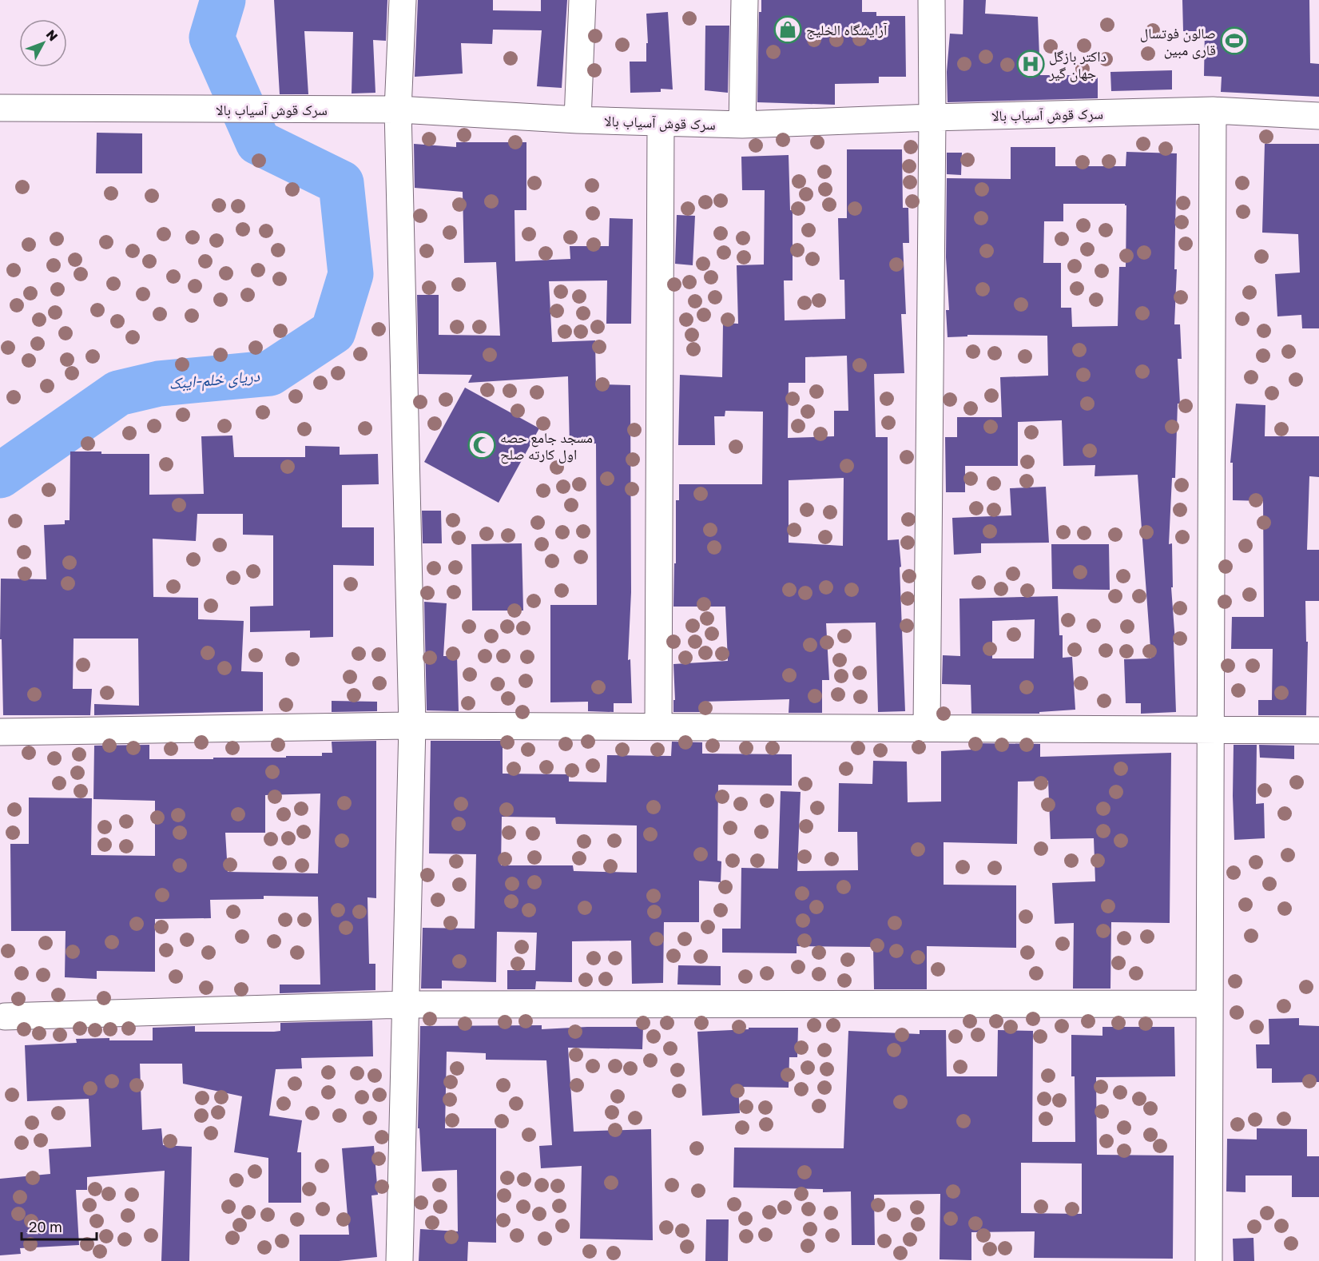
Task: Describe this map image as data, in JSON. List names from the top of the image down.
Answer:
{
  "streets": {
    "street": ["سرک قوش آسیاب بالا"]
  },
  "water": ["دریای خلم-ایبک"],
  "places": {
    "shop": ["آرایشگاه الخلیج"],
    "sports": ["صالون فوتسال قاری مبین"],
    "hospital": ["داکتر بازگل جهان گیر"],
    "mosque": ["مسجد جامع حصه اول کارته صلح"]
  },
  "scale_bar": "20 m",
  "north": "top right"
}
